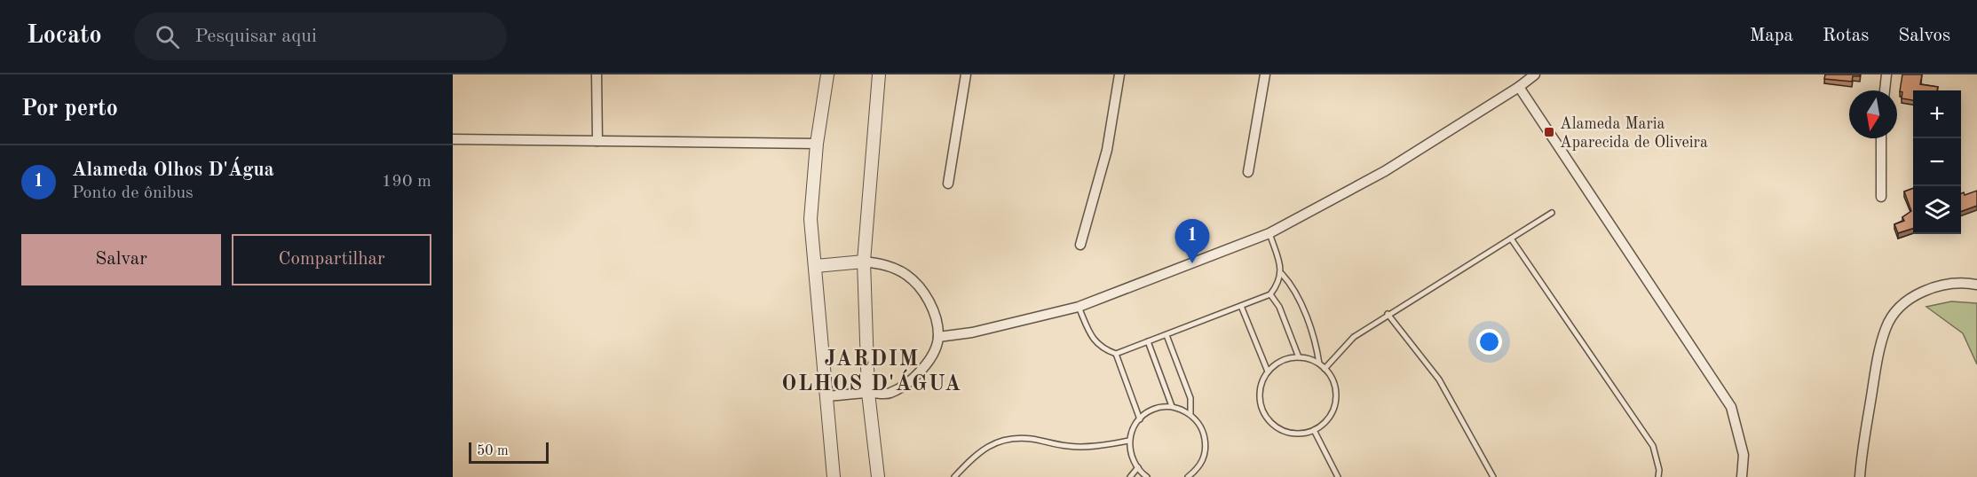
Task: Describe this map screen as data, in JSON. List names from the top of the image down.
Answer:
{
  "districts": ["JARDIM OLHOS D'ÁGUA"],
  "places": {
    "transit": ["Alameda Maria Aparecida de Oliveira"]
  },
  "scale_bar": "50 m",
  "north": "bottom",
  "page": {
    "header": "Locato",
    "search": "Pesquisar aqui",
    "nav": ["Mapa", "Rotas", "Salvos"],
    "heading": "Por perto",
    "map_buttons": ["+", "−"],
    "list": [
      {
        "mark": "1",
        "name": "Alameda Olhos D'Água",
        "note": "Ponto de ônibus",
        "value": "190 m"
      }
    ],
    "buttons": ["Salvar", "Compartilhar"],
    "pins": "1",
    "scale": "50 m"
  }
}
